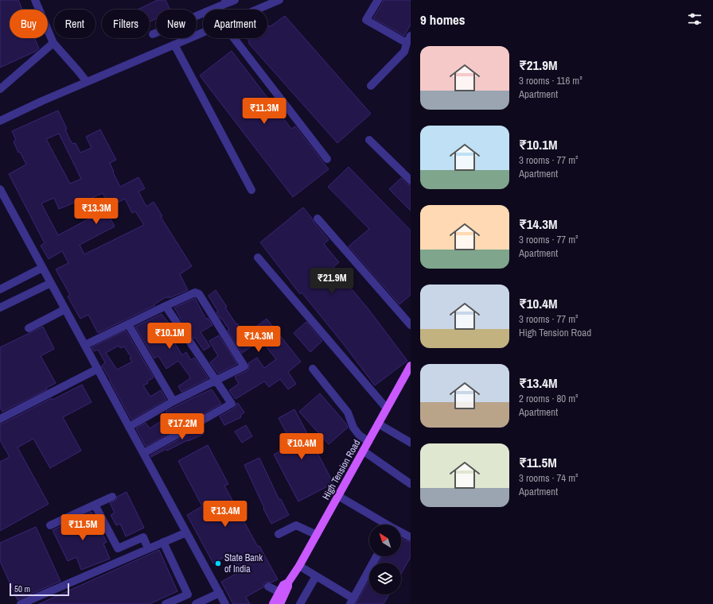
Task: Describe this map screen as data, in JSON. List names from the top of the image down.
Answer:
{
  "streets": {
    "main road": ["High Tension Road"]
  },
  "places": ["State Bank of India"],
  "scale_bar": "50 m",
  "north": "top left",
  "page": {
    "heading": "9 homes",
    "chip": [
      "Buy",
      "Rent",
      "Filters",
      "New",
      "Apartment"
    ],
    "list": [
      {
        "name": "₹21.9M",
        "note": "3 rooms · 116 m² · Apartment"
      },
      {
        "name": "₹10.1M",
        "note": "3 rooms · 77 m² · Apartment"
      },
      {
        "name": "₹14.3M",
        "note": "3 rooms · 77 m² · Apartment"
      },
      {
        "name": "₹10.4M",
        "note": "3 rooms · 77 m² · High Tension Road"
      },
      {
        "name": "₹13.4M",
        "note": "2 rooms · 80 m² · Apartment"
      },
      {
        "name": "₹11.5M",
        "note": "3 rooms · 74 m² · Apartment"
      }
    ],
    "price": [
      "₹11.3M",
      "₹13.3M",
      "₹21.9M",
      "₹10.1M",
      "₹14.3M",
      "₹17.2M",
      "₹10.4M",
      "₹13.4M",
      "₹11.5M"
    ],
    "scale": "50 m"
  }
}
